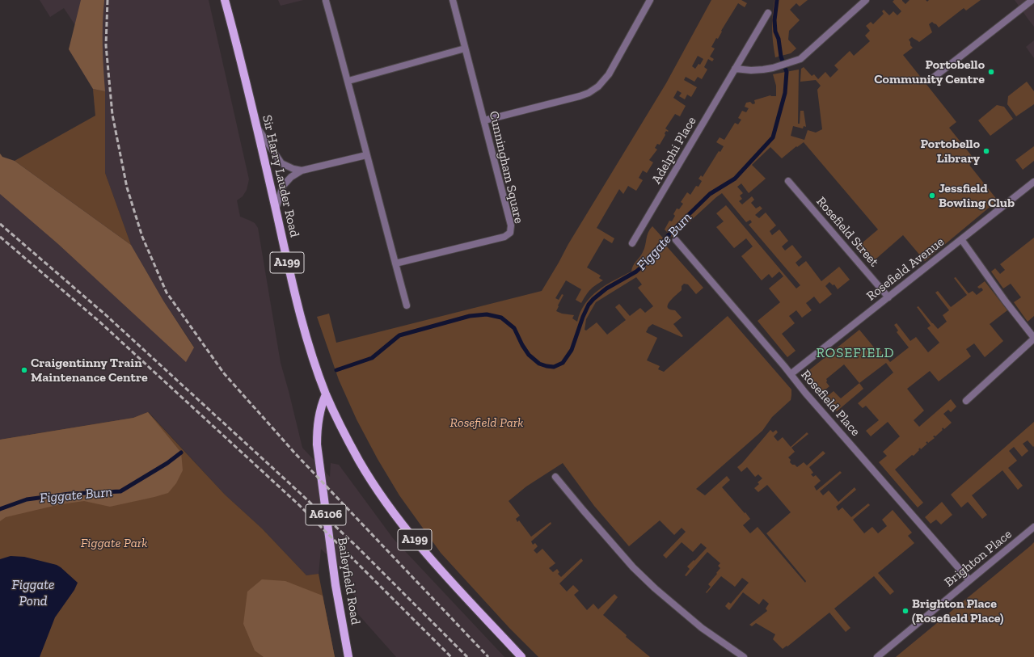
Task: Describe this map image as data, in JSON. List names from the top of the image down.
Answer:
{
  "streets": {
    "main road": [
      "Sir Harry Lauder Road",
      "A199",
      "A6106",
      "Baileyfield Road"
    ],
    "street": [
      "Adelphi Place",
      "Cunningham Square",
      "Rosefield Street",
      "Rosefield Avenue",
      "Rosefield Place",
      "Brighton Place"
    ]
  },
  "crossings": [
    ["Sir Harry Lauder Road", "Baileyfield Road"],
    ["Rosefield Street", "Rosefield Avenue"],
    ["Rosefield Avenue", "Rosefield Place"],
    ["Rosefield Place", "Brighton Place"]
  ],
  "districts": ["ROSEFIELD"],
  "water": ["Figgate Burn", "Figgate Pond"],
  "parks": ["Rosefield Park", "Figgate Park"],
  "places": [
    "Portobello Community Centre",
    "Portobello Library",
    "Jessfield Bowling Club",
    "Craigentinny Train Maintenance Centre",
    "Brighton Place (Rosefield Place)"
  ]
}
